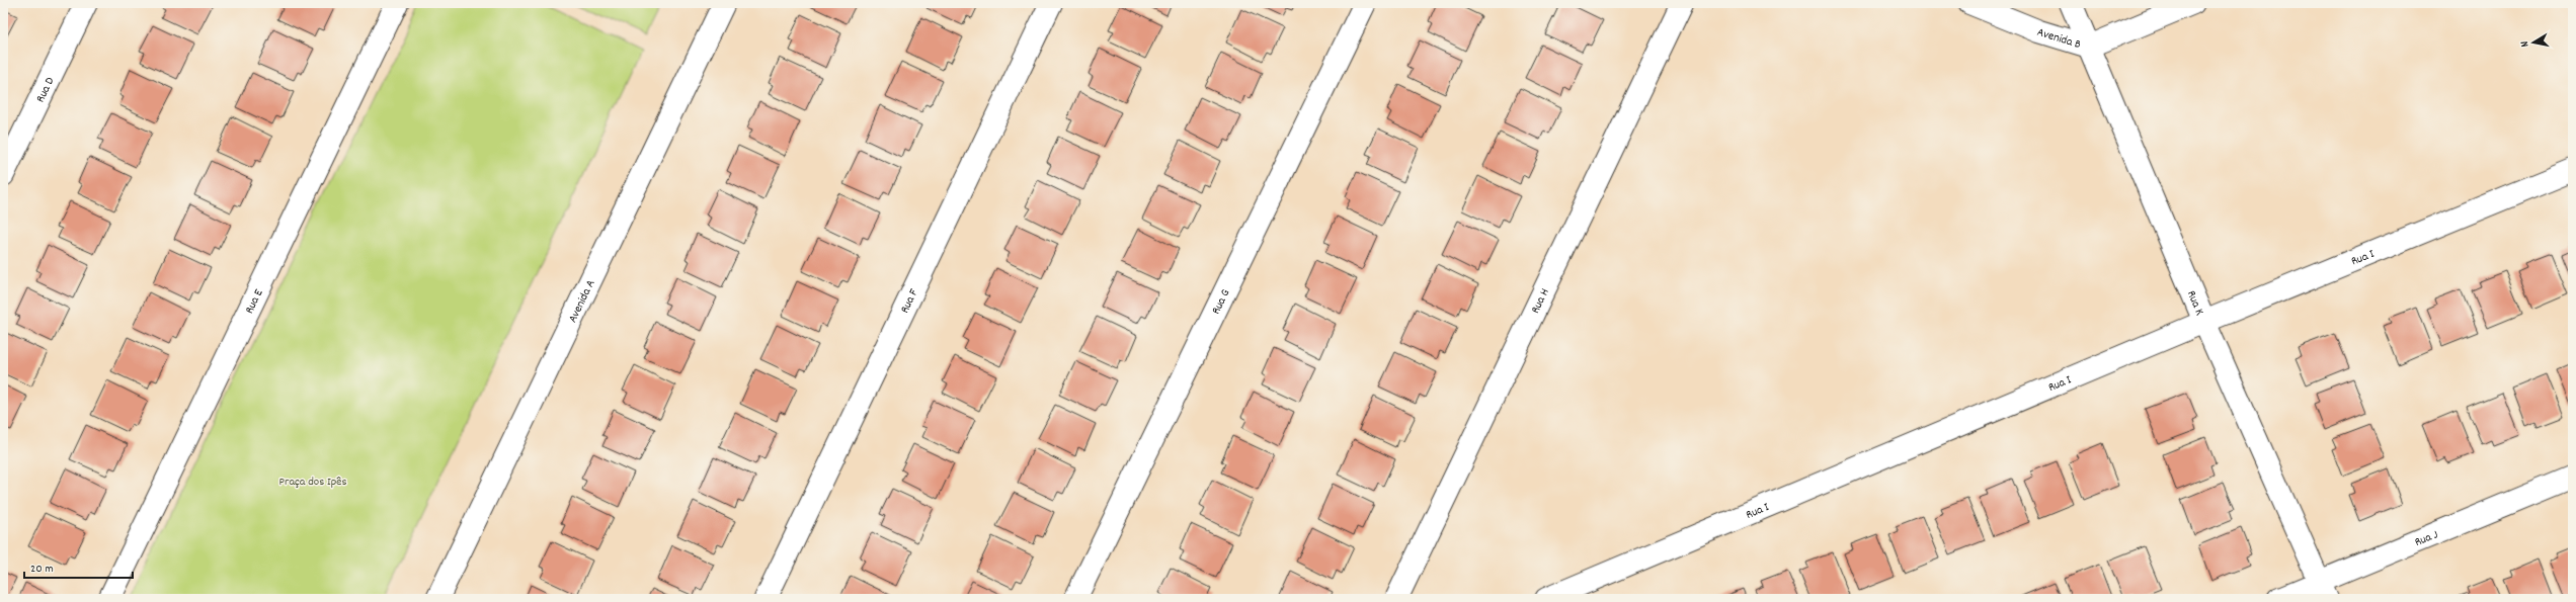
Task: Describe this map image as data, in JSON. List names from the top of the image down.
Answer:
{
  "streets": {
    "street": [
      "Avenida B",
      "Rua D",
      "Rua I",
      "Rua F",
      "Rua E",
      "Avenida A",
      "Rua G",
      "Rua H",
      "Rua K",
      "Rua J"
    ]
  },
  "crossings": [
    ["Avenida B", "Rua K"],
    ["Rua I", "Rua K"],
    ["Rua K", "Rua J"]
  ],
  "parks": ["Praça dos Ipês"],
  "scale_bar": "20 m",
  "north": "left"
}
